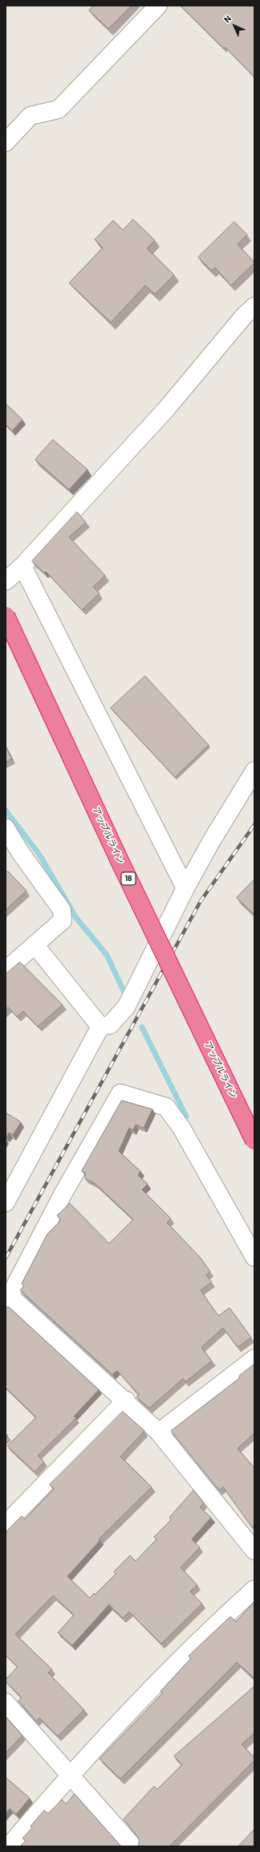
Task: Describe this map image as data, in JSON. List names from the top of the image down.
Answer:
{
  "streets": {
    "highway": ["アップルライン", "18"]
  },
  "north": "top left"
}
